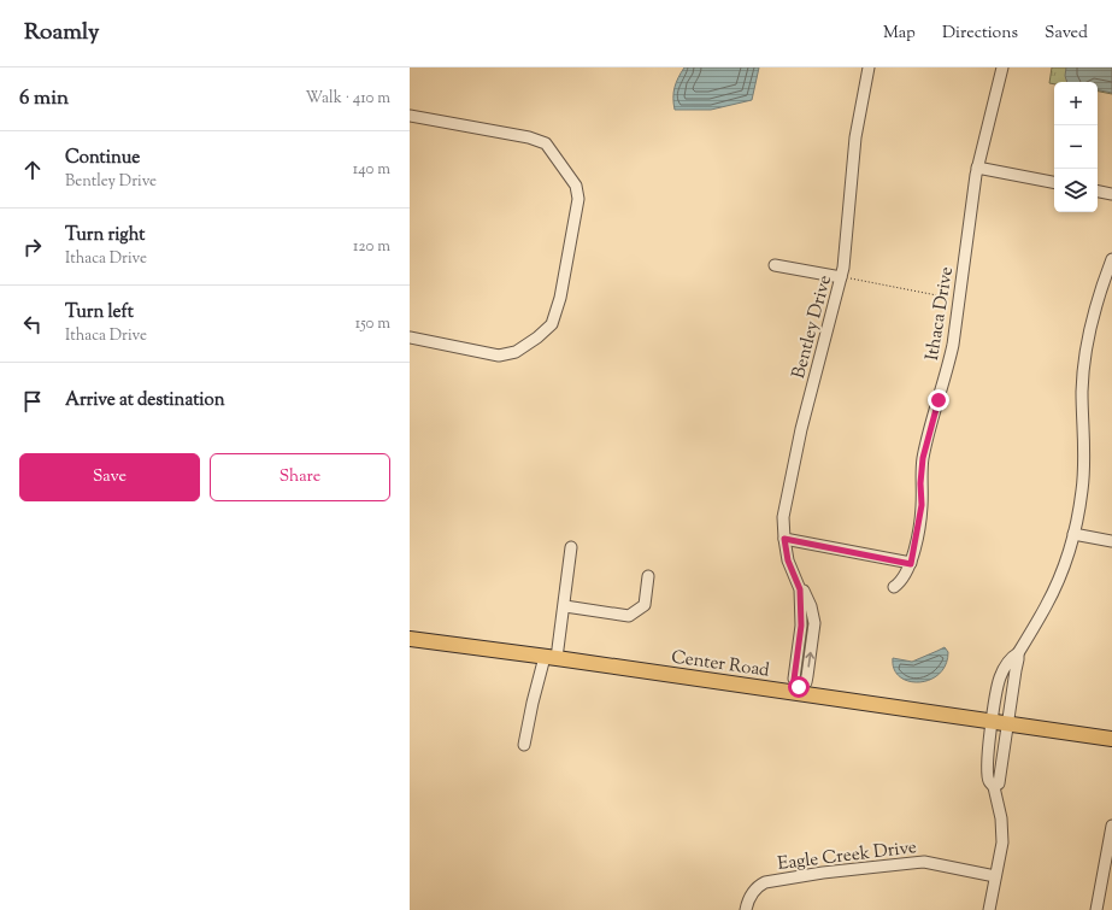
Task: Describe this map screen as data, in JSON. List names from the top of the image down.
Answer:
{
  "streets": {
    "main road": ["Center Road"],
    "street": ["Ithaca Drive", "Bentley Drive", "Eagle Creek Drive"]
  },
  "crossings": [
    ["Bentley Drive", "Center Road"]
  ],
  "page": {
    "header": "Roamly",
    "nav": ["Map", "Directions", "Saved"],
    "heading": ["6 min", "Walk · 410 m"],
    "map_buttons": ["+", "−"],
    "list": [
      ["Continue", "Bentley Drive", "140 m"],
      ["Turn right", "Ithaca Drive", "120 m"],
      ["Turn left", "Ithaca Drive", "150 m"],
      "Arrive at destination"
    ],
    "buttons": ["Save", "Share"]
  }
}
